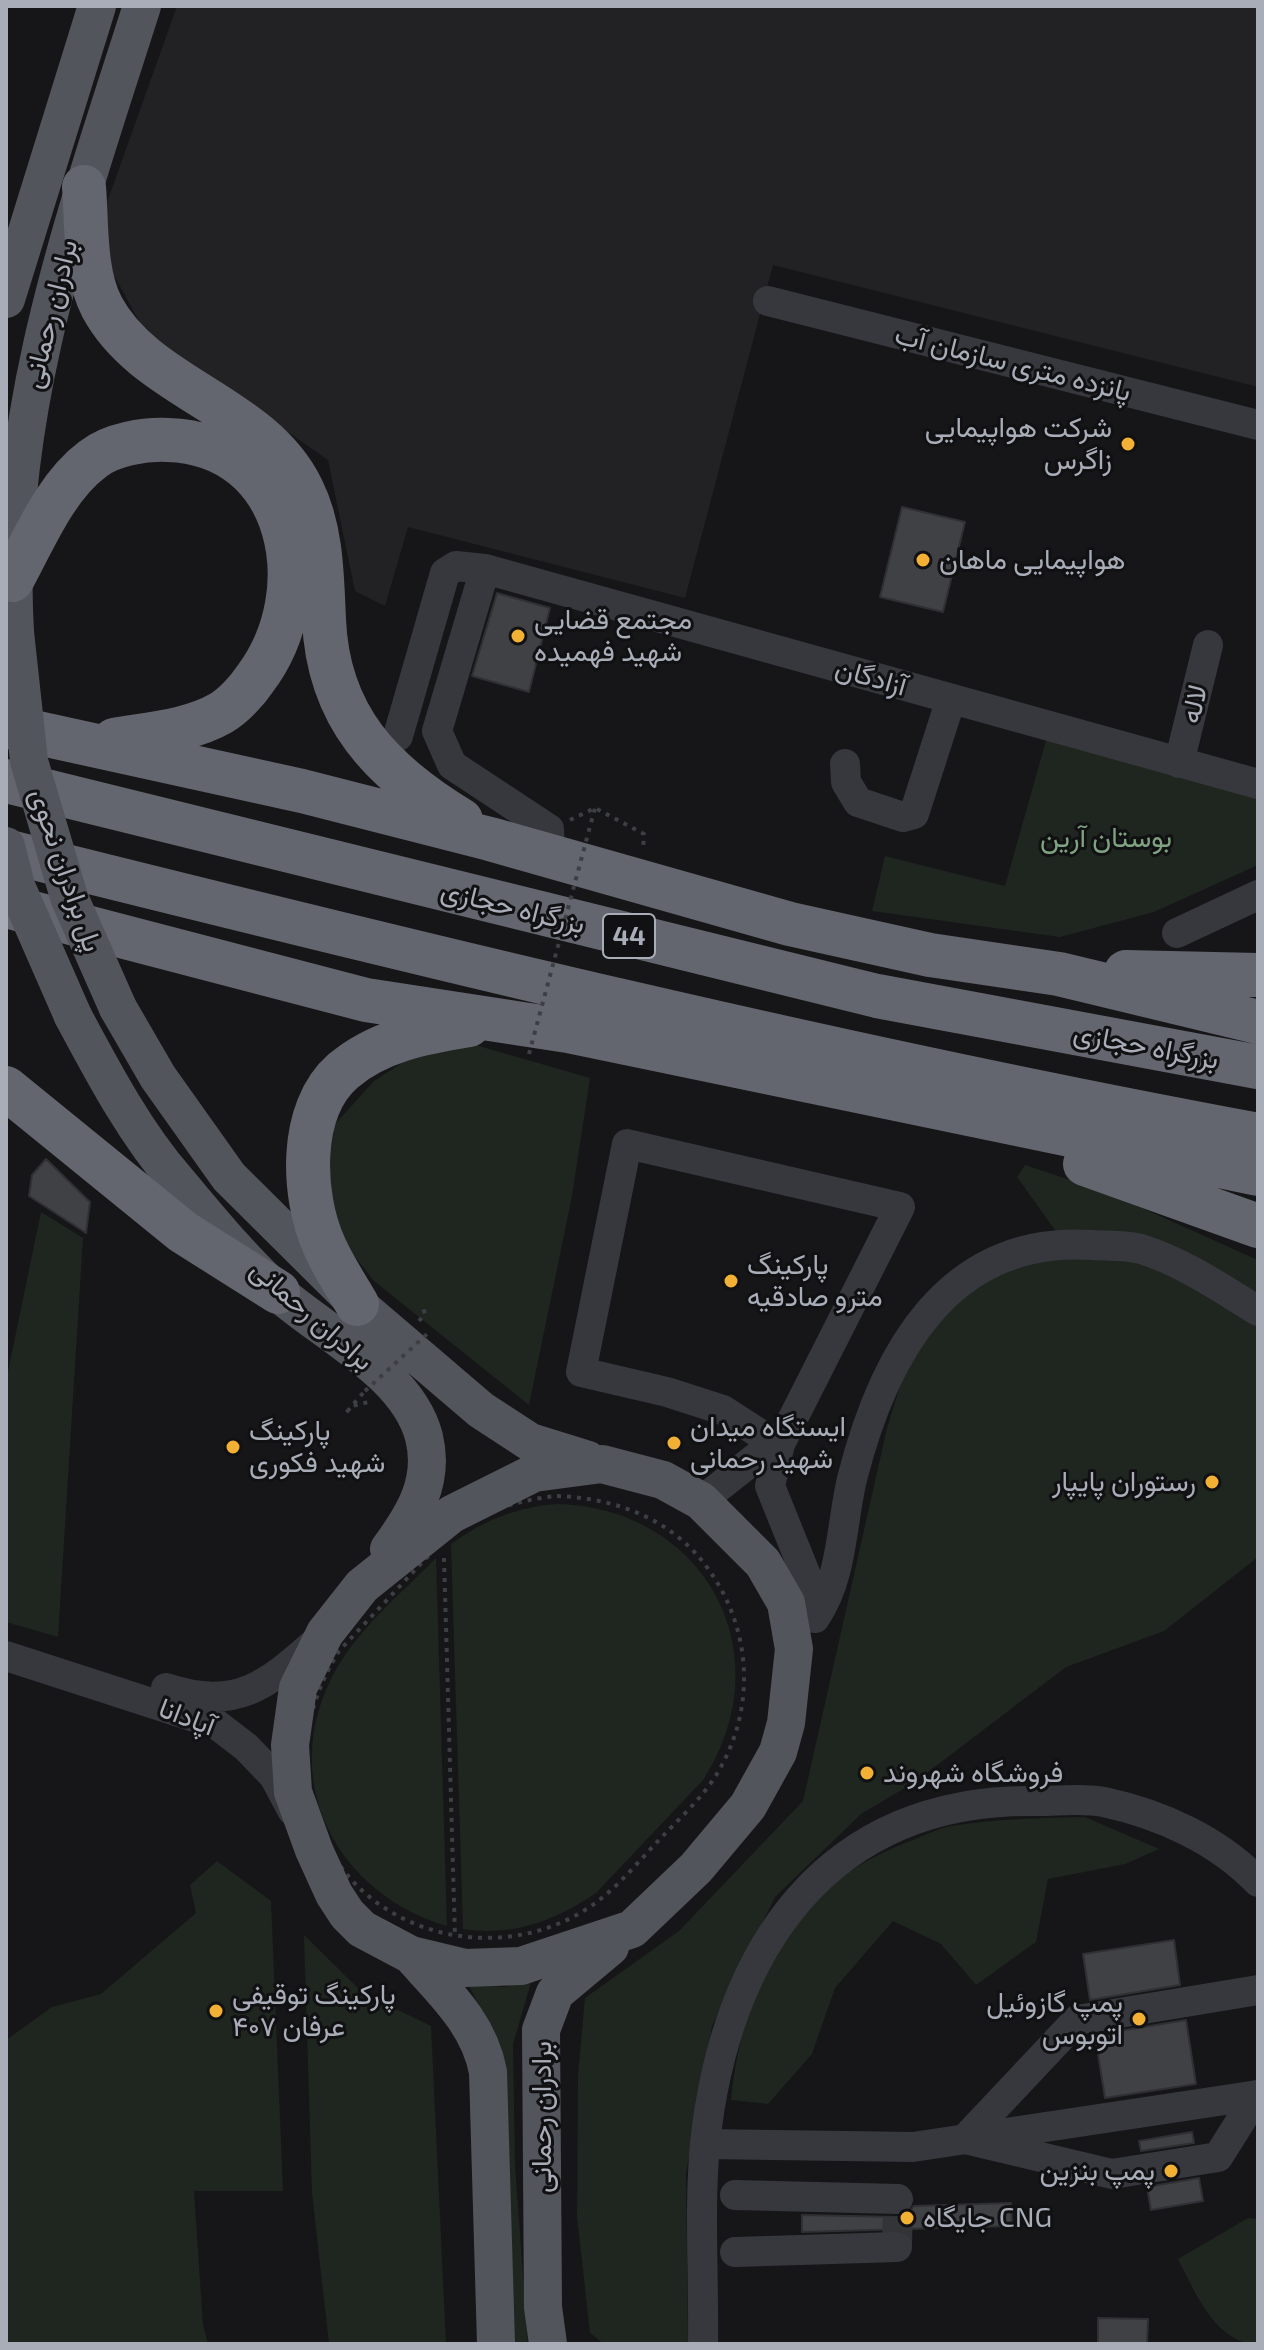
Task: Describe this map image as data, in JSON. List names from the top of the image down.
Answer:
{
  "streets": {
    "highway": ["بزرگراه حجازی", "44"],
    "main road": ["برادران رحمانی", "پل برادران نحوی"],
    "street": [
      "پانزده متری سازمان آب",
      "آزادگان",
      "لاله",
      "آپادانا"
    ]
  },
  "crossings": [
    ["برادران رحمانی", "پل برادران نحوی"],
    ["آزادگان", "لاله"],
    ["پل برادران نحوی", "44"]
  ],
  "parks": ["بوستان آرین"],
  "places": [
    "شرکت هواپیمایی زاگرس",
    "هواپیمایی ماهان",
    "مجتمع قضایی شهید فهمیده",
    "پارکینگ مترو صادقیه",
    "ایستگاه میدان شهید رحمانی",
    "پارکینگ شهید فکوری",
    "رستوران پایپار",
    "فروشگاه شهروند",
    "پارکینگ توقیفی عرفان ۴۰۷",
    "پمپ گازوئیل اتوبوس",
    "پمپ بنزین",
    "جایگاه CNG"
  ]
}
